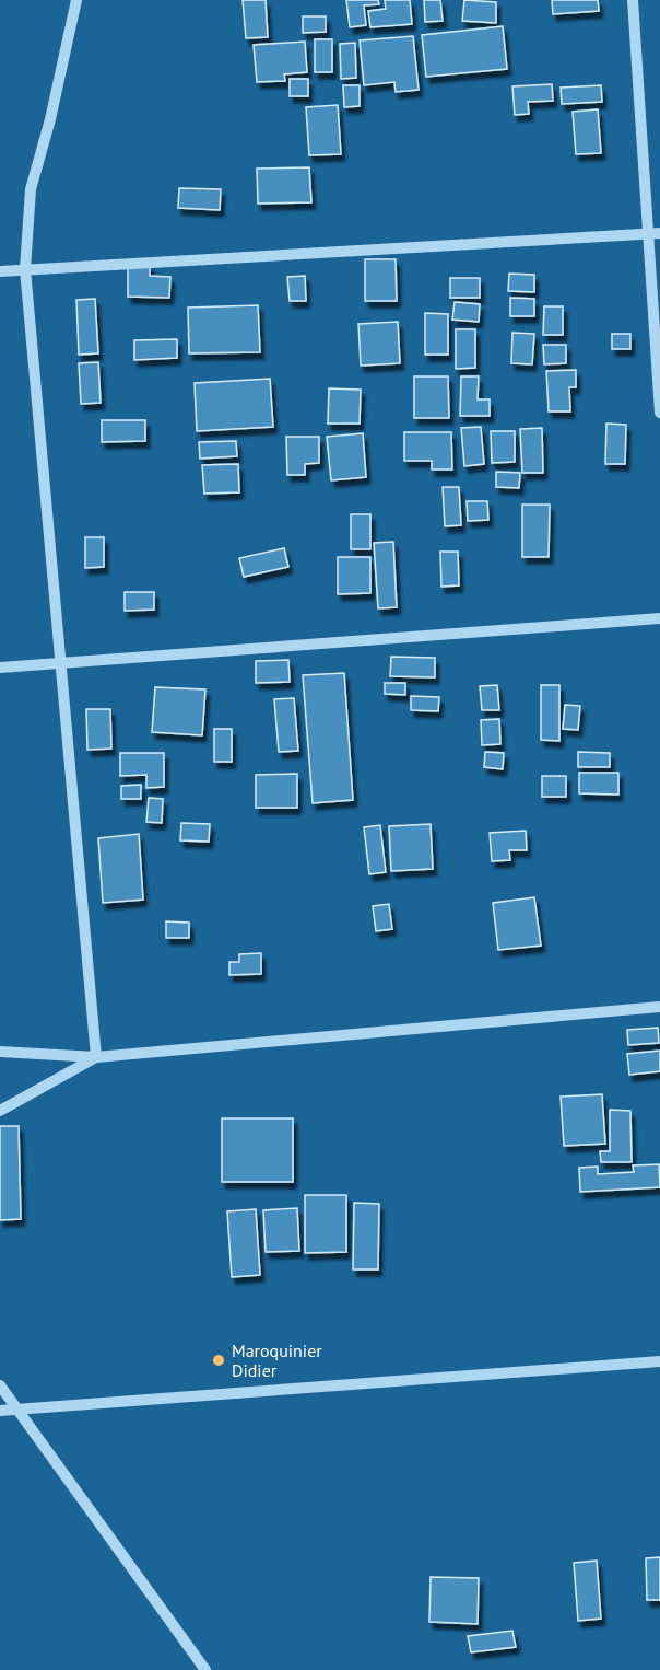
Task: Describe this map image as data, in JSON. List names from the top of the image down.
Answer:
{
  "places": ["Maroquinier Didier"]
}
